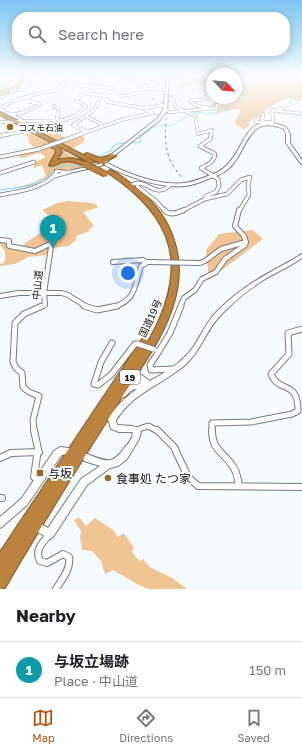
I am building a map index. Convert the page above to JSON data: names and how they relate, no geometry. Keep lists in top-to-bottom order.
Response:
{
  "streets": {
    "highway": ["国道19号", "19"],
    "street": ["中山道"]
  },
  "crossings": [
    ["国道19号", "19"]
  ],
  "places": {
    "other": ["コスモ石油", "食事処 たつ家"],
    "transit": ["与坂"]
  },
  "north": "bottom right",
  "page": {
    "search": "Search here",
    "pins": "1",
    "heading": "Nearby",
    "list": [
      {
        "mark": "1",
        "name": "与坂立場跡",
        "note": "Place · 中山道",
        "value": "150 m"
      }
    ],
    "nav": ["Map", "Directions", "Saved"]
  }
}
